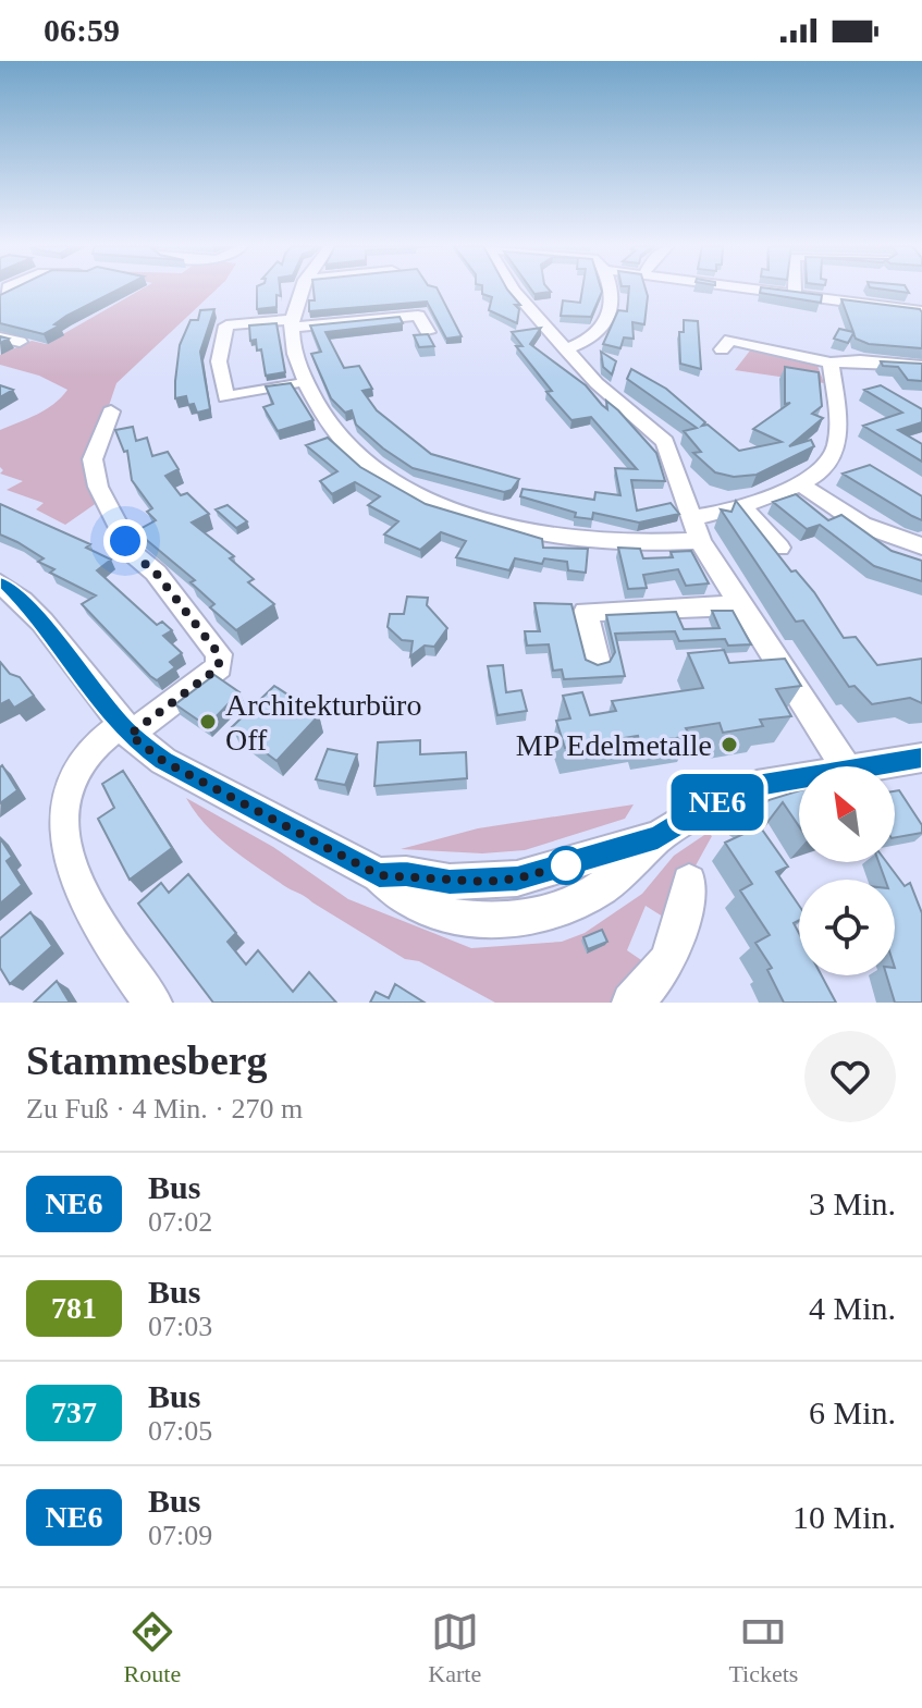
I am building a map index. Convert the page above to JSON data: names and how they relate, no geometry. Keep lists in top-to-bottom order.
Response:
{
  "places": ["Architekturbüro Off", "MP Edelmetalle"],
  "lines": ["bus line NE6"],
  "north": "top left",
  "page": {
    "status": "06:59",
    "on_map": "NE6",
    "heading": ["Stammesberg", "Zu Fuß · 4 Min. · 270 m"],
    "list": [
      {
        "mark": "NE6",
        "name": "Bus",
        "note": "07:02",
        "value": "3 Min."
      },
      {
        "mark": "781",
        "name": "Bus",
        "note": "07:03",
        "value": "4 Min."
      },
      {
        "mark": "737",
        "name": "Bus",
        "note": "07:05",
        "value": "6 Min."
      },
      {
        "mark": "NE6",
        "name": "Bus",
        "note": "07:09",
        "value": "10 Min."
      }
    ],
    "tabs": ["Route", "Karte", "Tickets"]
  }
}
